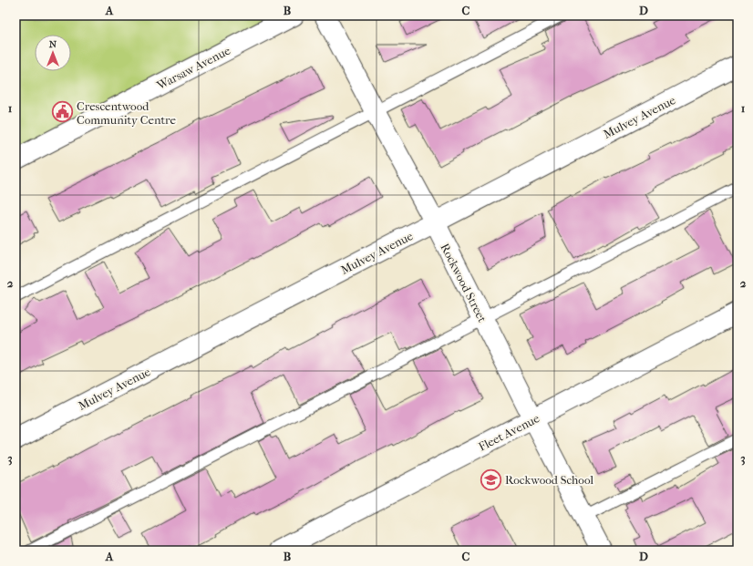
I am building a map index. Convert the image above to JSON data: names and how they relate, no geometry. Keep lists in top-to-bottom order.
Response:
{
  "streets": {
    "street": [
      "Warsaw Avenue",
      "Mulvey Avenue",
      "Rockwood Street",
      "Fleet Avenue"
    ]
  },
  "crossings": [
    ["Mulvey Avenue", "Rockwood Street"],
    ["Rockwood Street", "Fleet Avenue"]
  ],
  "places": {
    "public building": ["Crescentwood Community Centre"],
    "school or university": ["Rockwood School"]
  },
  "north": "top",
  "grid": {
    "columns": [
      "A",
      "B",
      "C",
      "D"
    ],
    "rows": ["1", "2", "3"]
  }
}
